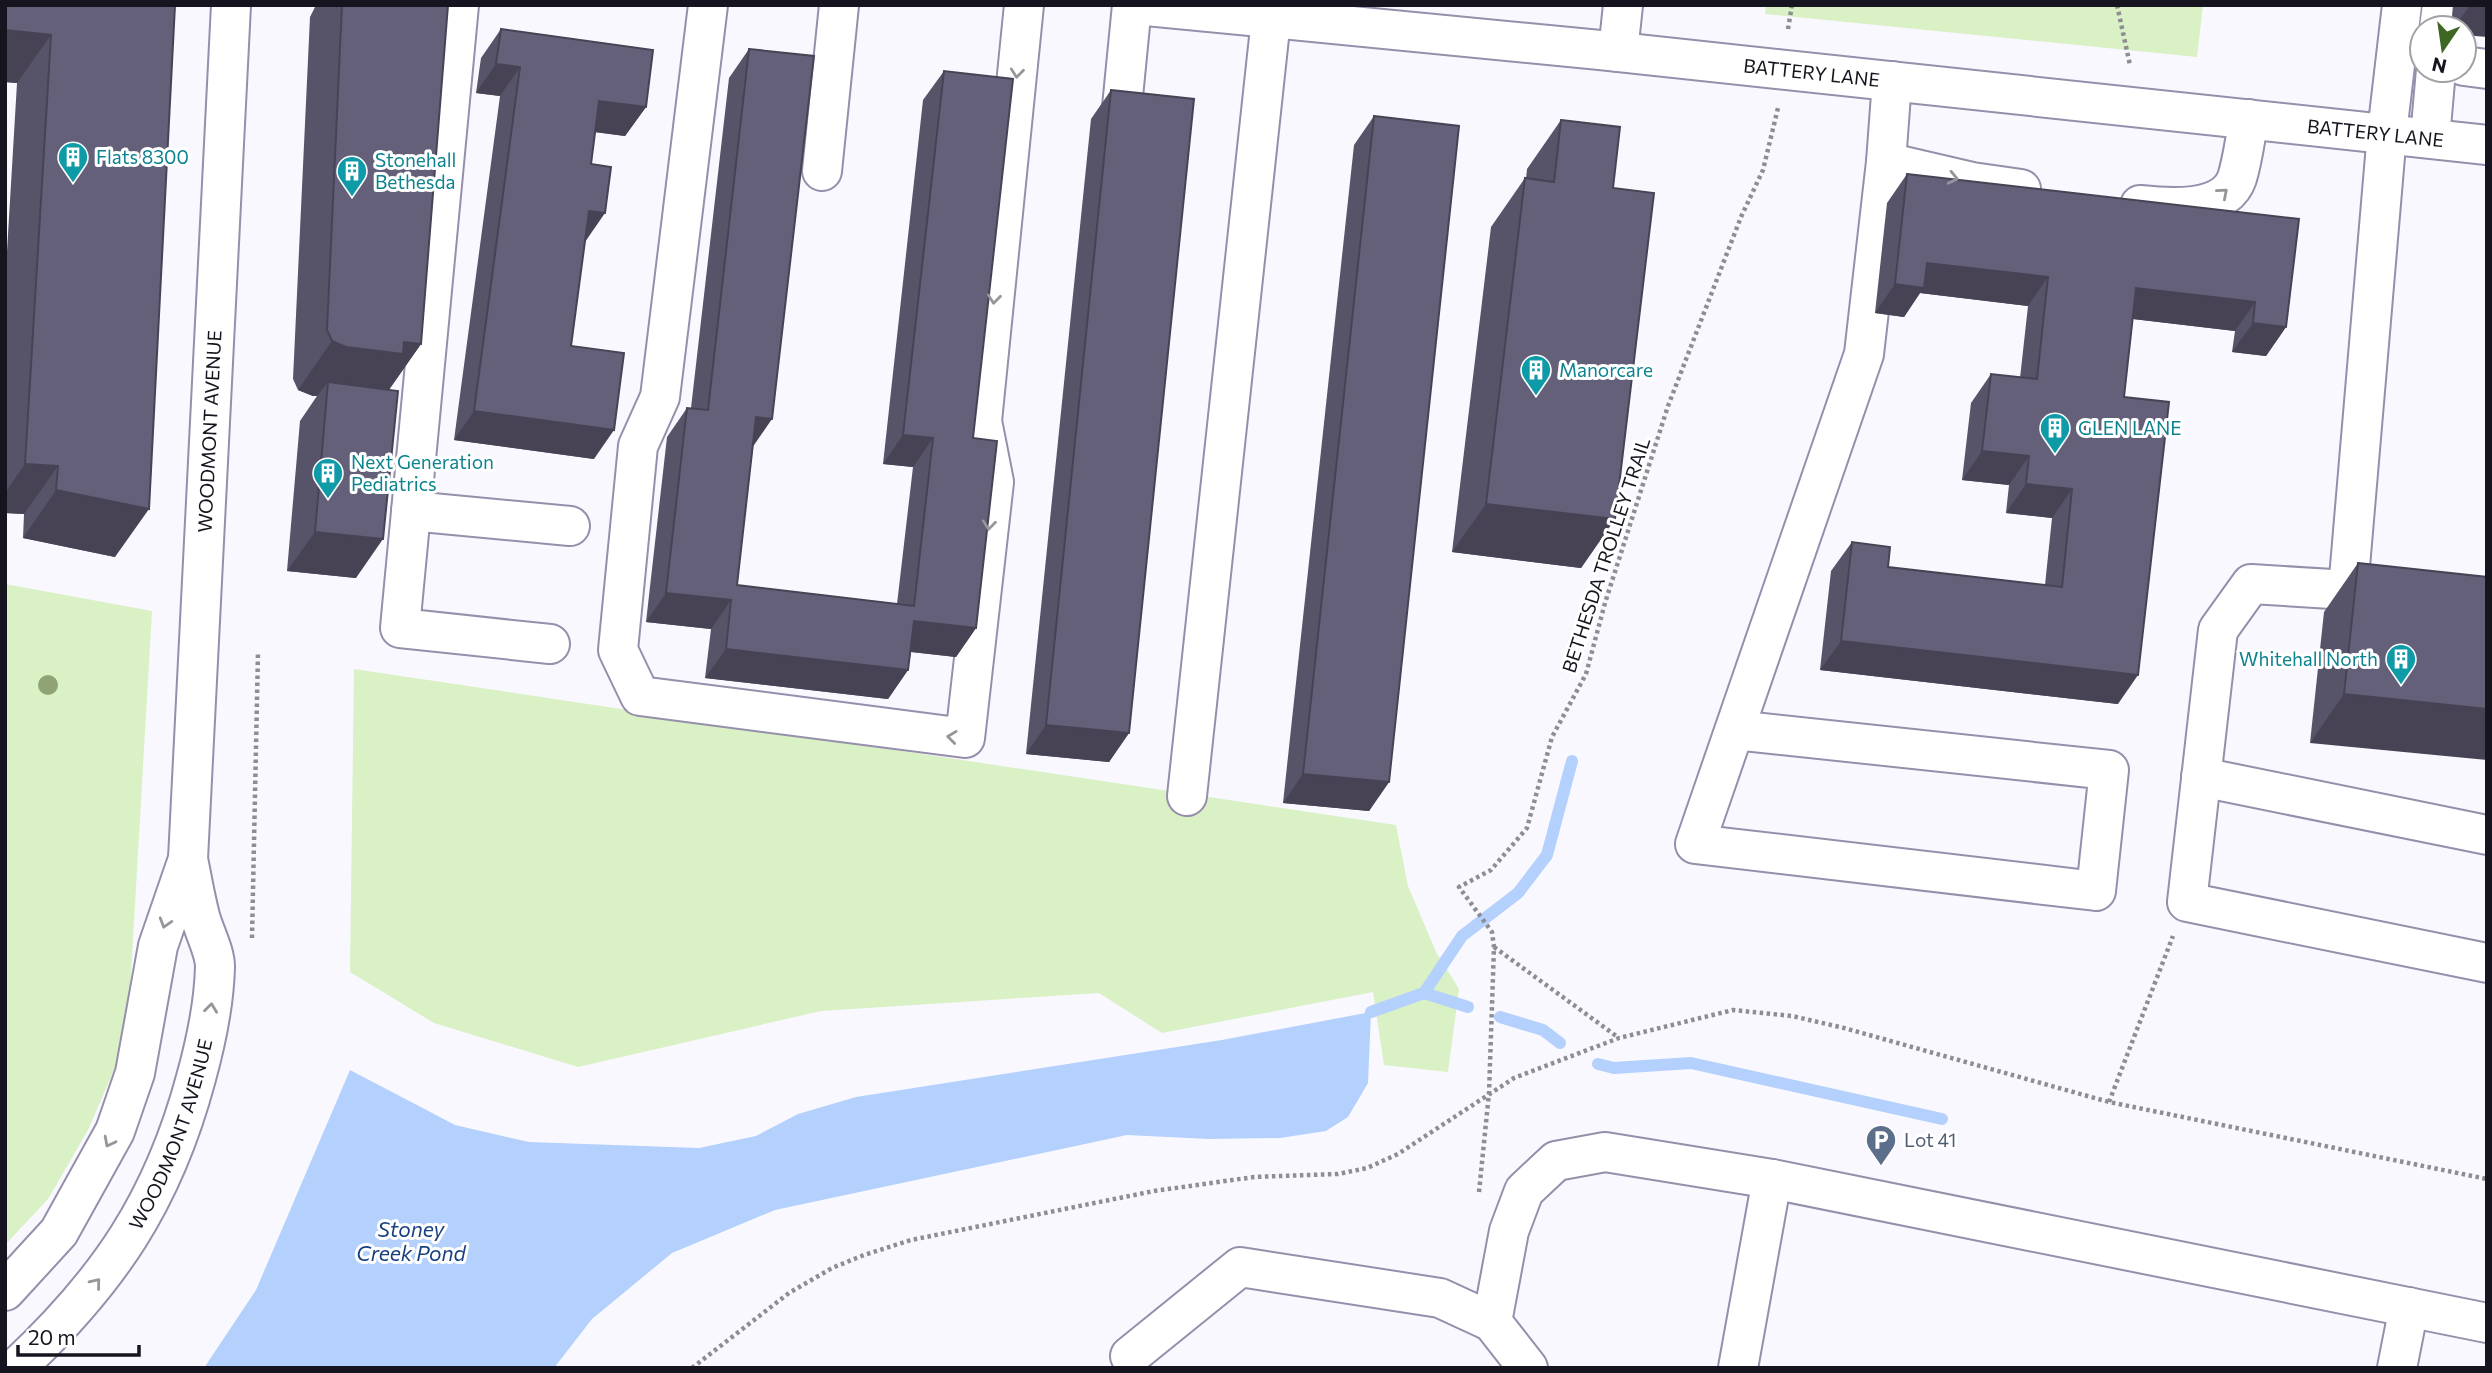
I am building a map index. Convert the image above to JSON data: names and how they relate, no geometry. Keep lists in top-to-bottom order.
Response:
{
  "streets": {
    "street": ["BATTERY LANE", "WOODMONT AVENUE"],
    "path": ["BETHESDA TROLLEY TRAIL"]
  },
  "water": ["Stoney Creek Pond"],
  "places": {
    "building": [
      "Flats 8300",
      "Stonehall Bethesda",
      "Manorcare",
      "GLEN LANE",
      "Next Generation Pediatrics",
      "Whitehall North"
    ],
    "parking": ["Lot 41"]
  },
  "scale_bar": "20 m",
  "north": "bottom"
}
